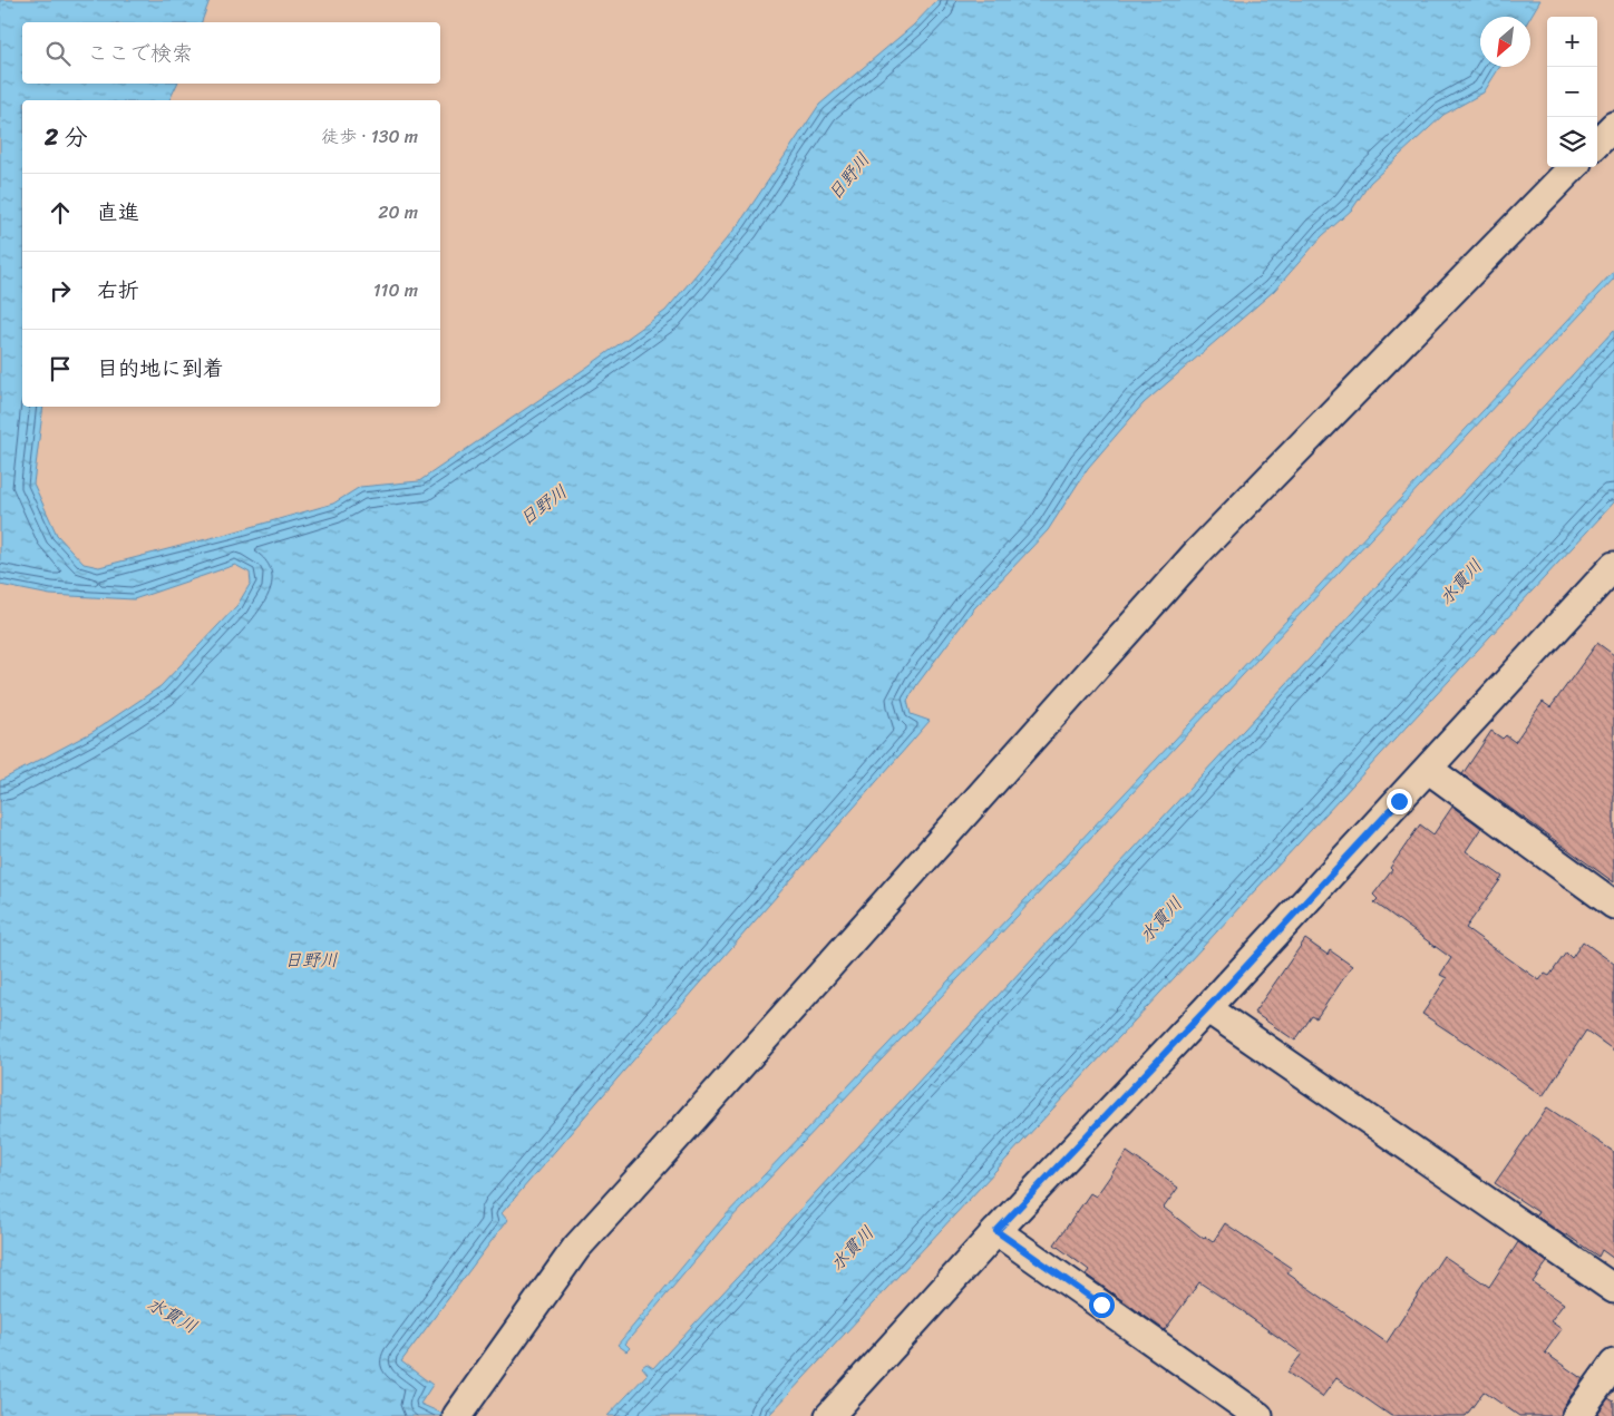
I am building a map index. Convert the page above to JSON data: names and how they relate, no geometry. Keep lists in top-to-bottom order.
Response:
{
  "water": ["日野川", "水貫川"],
  "north": "bottom left",
  "page": {
    "map_buttons": ["+", "−"],
    "search": "ここで検索",
    "heading": ["2 分", "徒歩 · 130 m"],
    "list": [
      ["直進", "20 m"],
      ["右折", "110 m"],
      "目的地に到着"
    ]
  }
}
